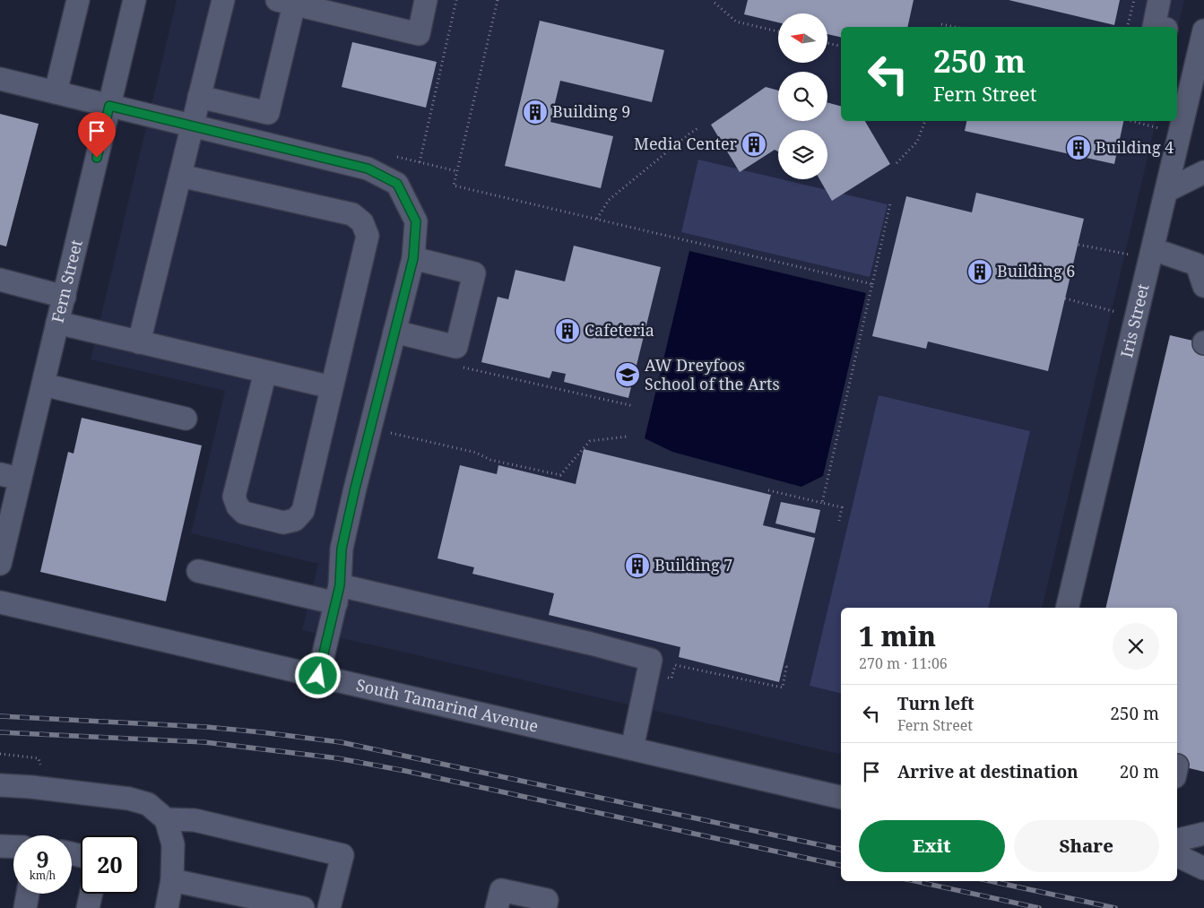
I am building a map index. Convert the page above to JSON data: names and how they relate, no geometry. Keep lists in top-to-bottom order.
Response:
{
  "streets": {
    "street": ["Fern Street", "Iris Street", "South Tamarind Avenue"]
  },
  "places": {
    "building": [
      "Building 9",
      "Media Center",
      "Building 4",
      "Building 6",
      "Cafeteria",
      "Building 7"
    ],
    "school or university": ["AW Dreyfoos School of the Arts"]
  },
  "north": "left",
  "page": {
    "turn": ["250 m", "Fern Street"],
    "heading": ["1 min", "270 m · 11:06"],
    "list": [
      {
        "name": "Turn left",
        "note": "Fern Street",
        "value": "250 m"
      },
      {
        "name": "Arrive at destination",
        "value": "20 m"
      }
    ],
    "buttons": ["Exit", "Share"],
    "speed": "9 km/h",
    "limit": "20"
  }
}
